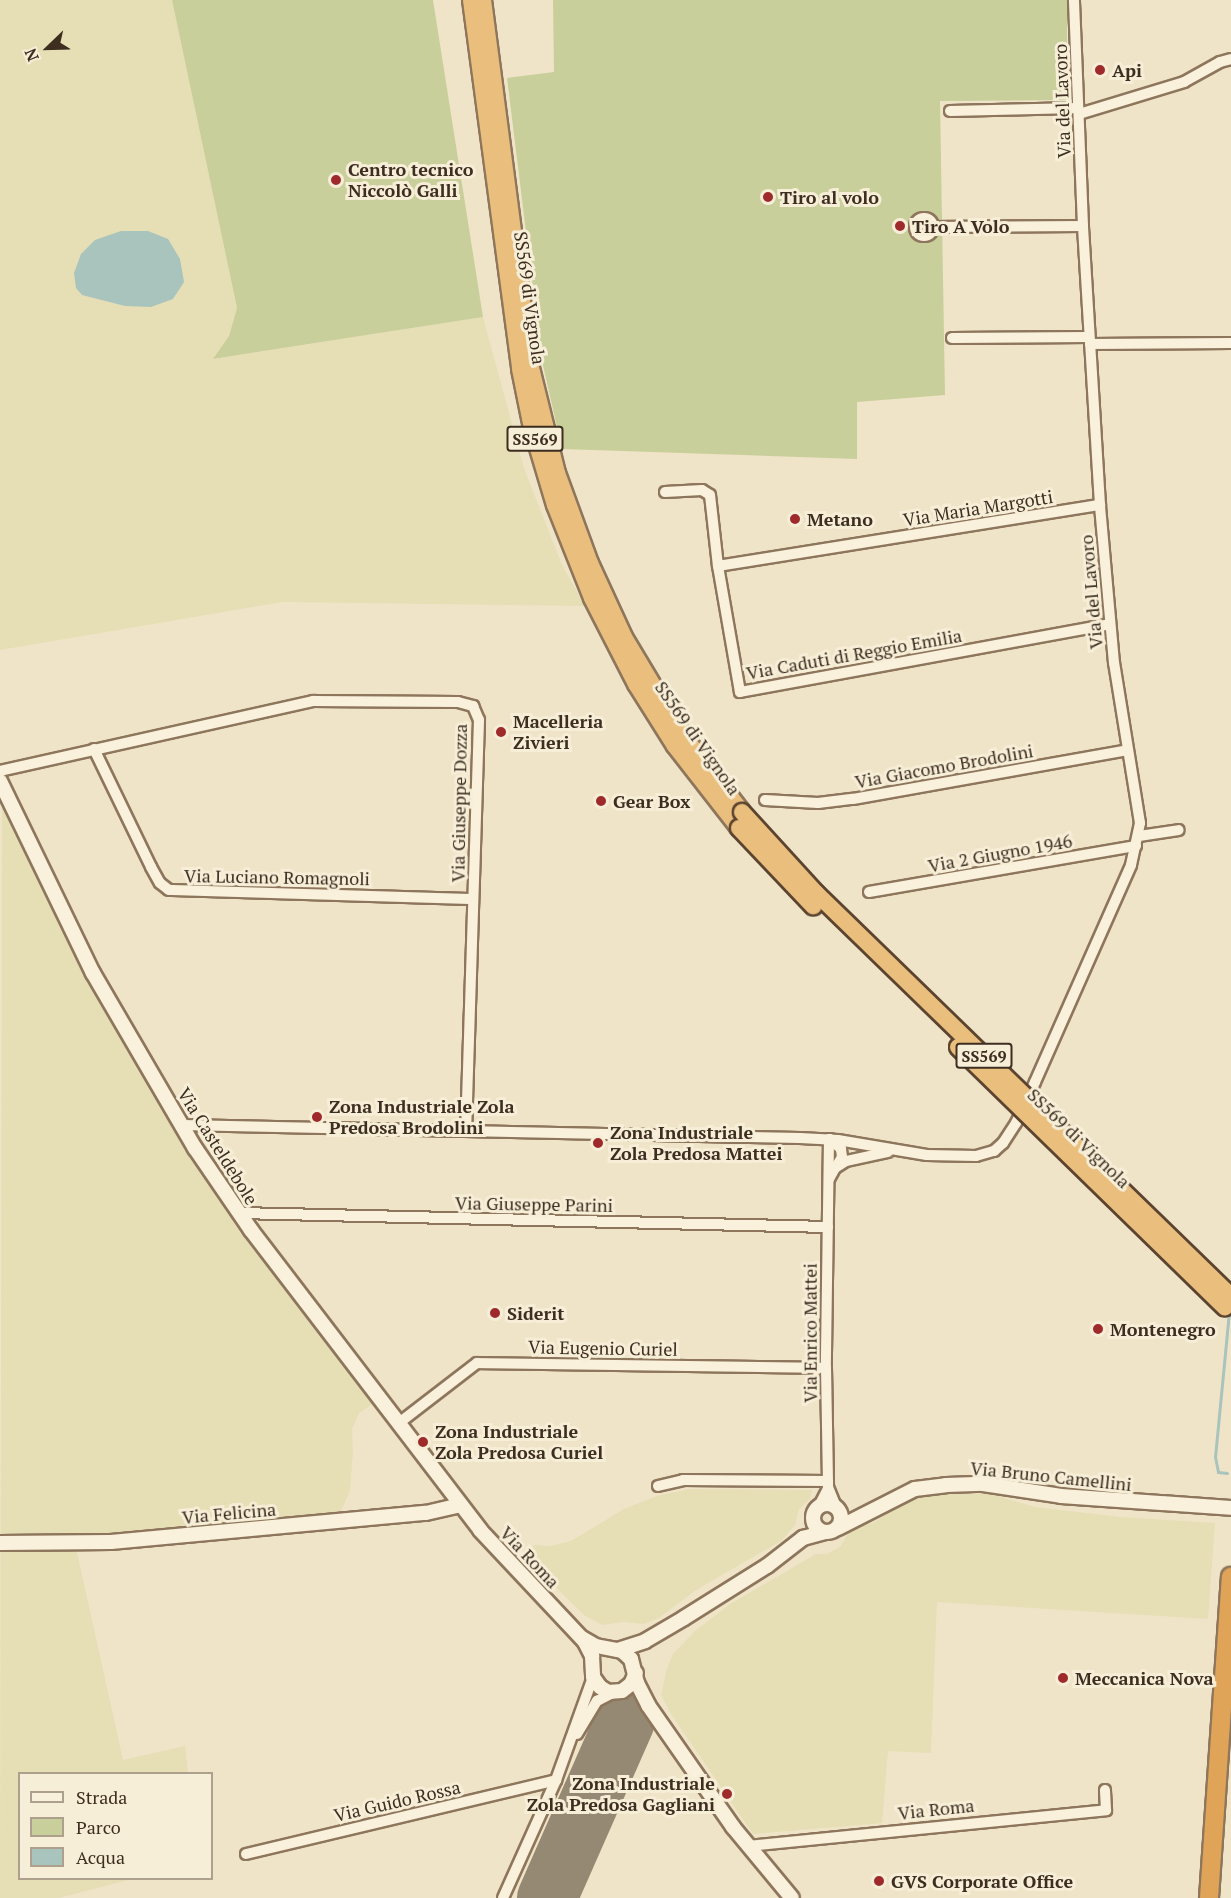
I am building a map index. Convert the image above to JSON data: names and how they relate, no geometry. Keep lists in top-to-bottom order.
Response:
{
  "streets": {
    "highway": ["SS569 di Vignola", "SS569"],
    "street": [
      "Via del Lavoro",
      "Via Maria Margotti",
      "Via Caduti di Reggio Emilia",
      "Via Giacomo Brodolini",
      "Via Giuseppe Dozza",
      "Via 2 Giugno 1946",
      "Via Luciano Romagnoli",
      "Via Casteldebole",
      "Via Giuseppe Parini",
      "Via Enrico Mattei",
      "Via Eugenio Curiel",
      "Via Bruno Camellini",
      "Via Felicina",
      "Via Roma",
      "Via Guido Rossa"
    ]
  },
  "crossings": [
    ["Via del Lavoro", "Via Maria Margotti"],
    ["Via del Lavoro", "Via Caduti di Reggio Emilia"],
    ["Via del Lavoro", "Via Giacomo Brodolini"],
    ["Via del Lavoro", "Via 2 Giugno 1946"],
    ["Via Maria Margotti", "Via Caduti di Reggio Emilia"],
    ["Via Giuseppe Dozza", "Via Luciano Romagnoli"],
    ["Via Casteldebole", "Via Giuseppe Parini"],
    ["Via Casteldebole", "Via Eugenio Curiel"],
    ["Via Casteldebole", "Via Felicina"],
    ["Via Casteldebole", "Via Roma"],
    ["Via Giuseppe Parini", "Via Enrico Mattei"],
    ["Via Enrico Mattei", "Via Eugenio Curiel"],
    ["Via Enrico Mattei", "Via Bruno Camellini"],
    ["Via Felicina", "Via Roma"]
  ],
  "places": [
    "Api",
    "Centro tecnico Niccolò Galli",
    "Tiro al volo",
    "Tiro A Volo",
    "Metano",
    "Macelleria Zivieri",
    "Gear Box",
    "Zona Industriale Zola Predosa Brodolini",
    "Zona Industriale Zola Predosa Mattei",
    "Siderit",
    "Montenegro",
    "Zona Industriale Zola Predosa Curiel",
    "Meccanica Nova",
    "Zona Industriale Zola Predosa Gagliani",
    "GVS Corporate Office"
  ],
  "legend": ["Strada", "Parco", "Acqua"],
  "north": "bottom left"
}
